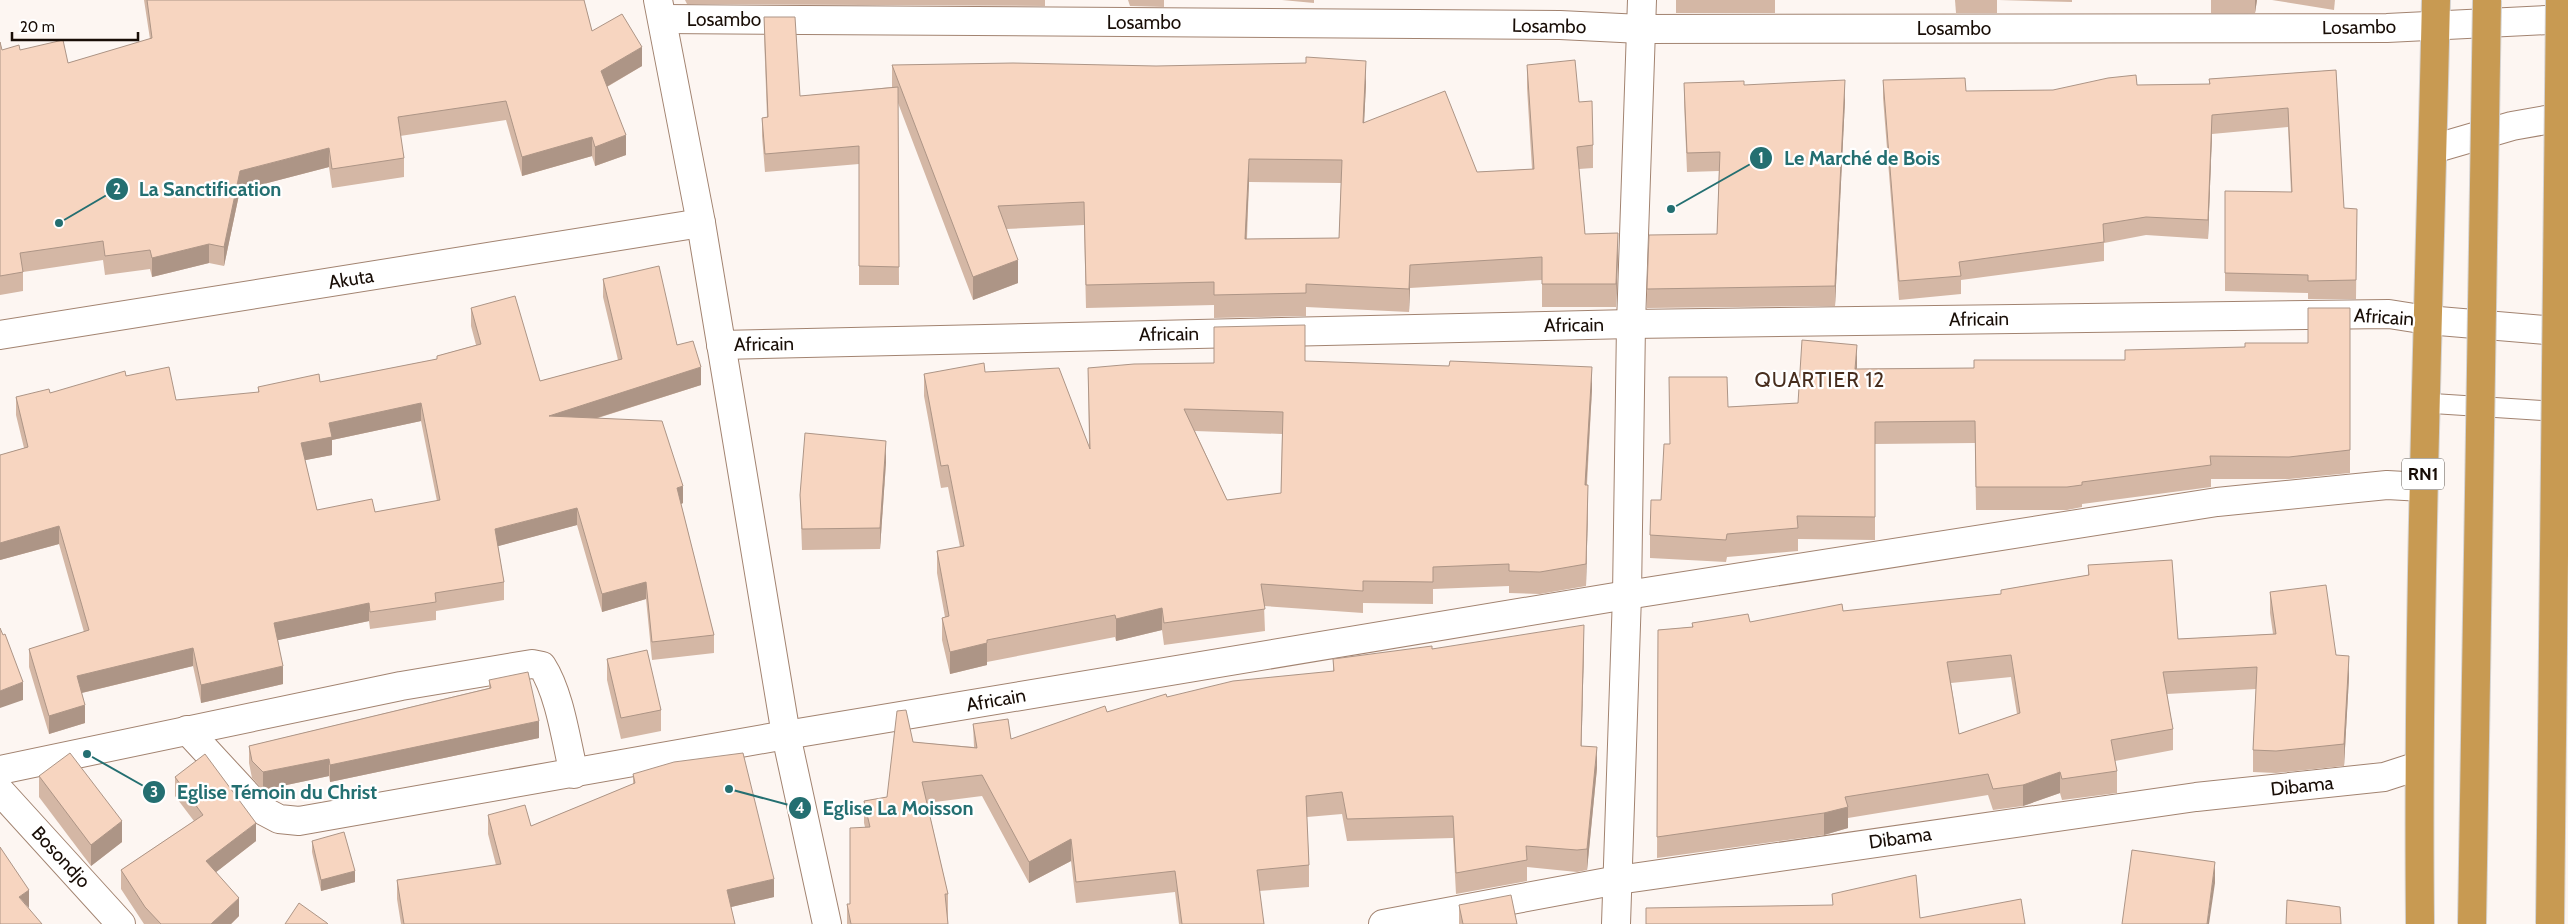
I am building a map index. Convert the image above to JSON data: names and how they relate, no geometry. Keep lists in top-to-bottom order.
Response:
{
  "streets": {
    "highway": ["RN1"],
    "street": [
      "Losambo",
      "Akuta",
      "Africain",
      "Dibama",
      "Bosondjo"
    ]
  },
  "crossings": [
    ["Losambo", "RN1"],
    ["Africain", "RN1"],
    ["RN1", "Dibama"]
  ],
  "districts": ["QUARTIER 12"],
  "places": [
    "Le Marché de Bois",
    "La Sanctification",
    "Eglise Témoin du Christ",
    "Eglise La Moisson"
  ],
  "scale_bar": "20 m"
}
